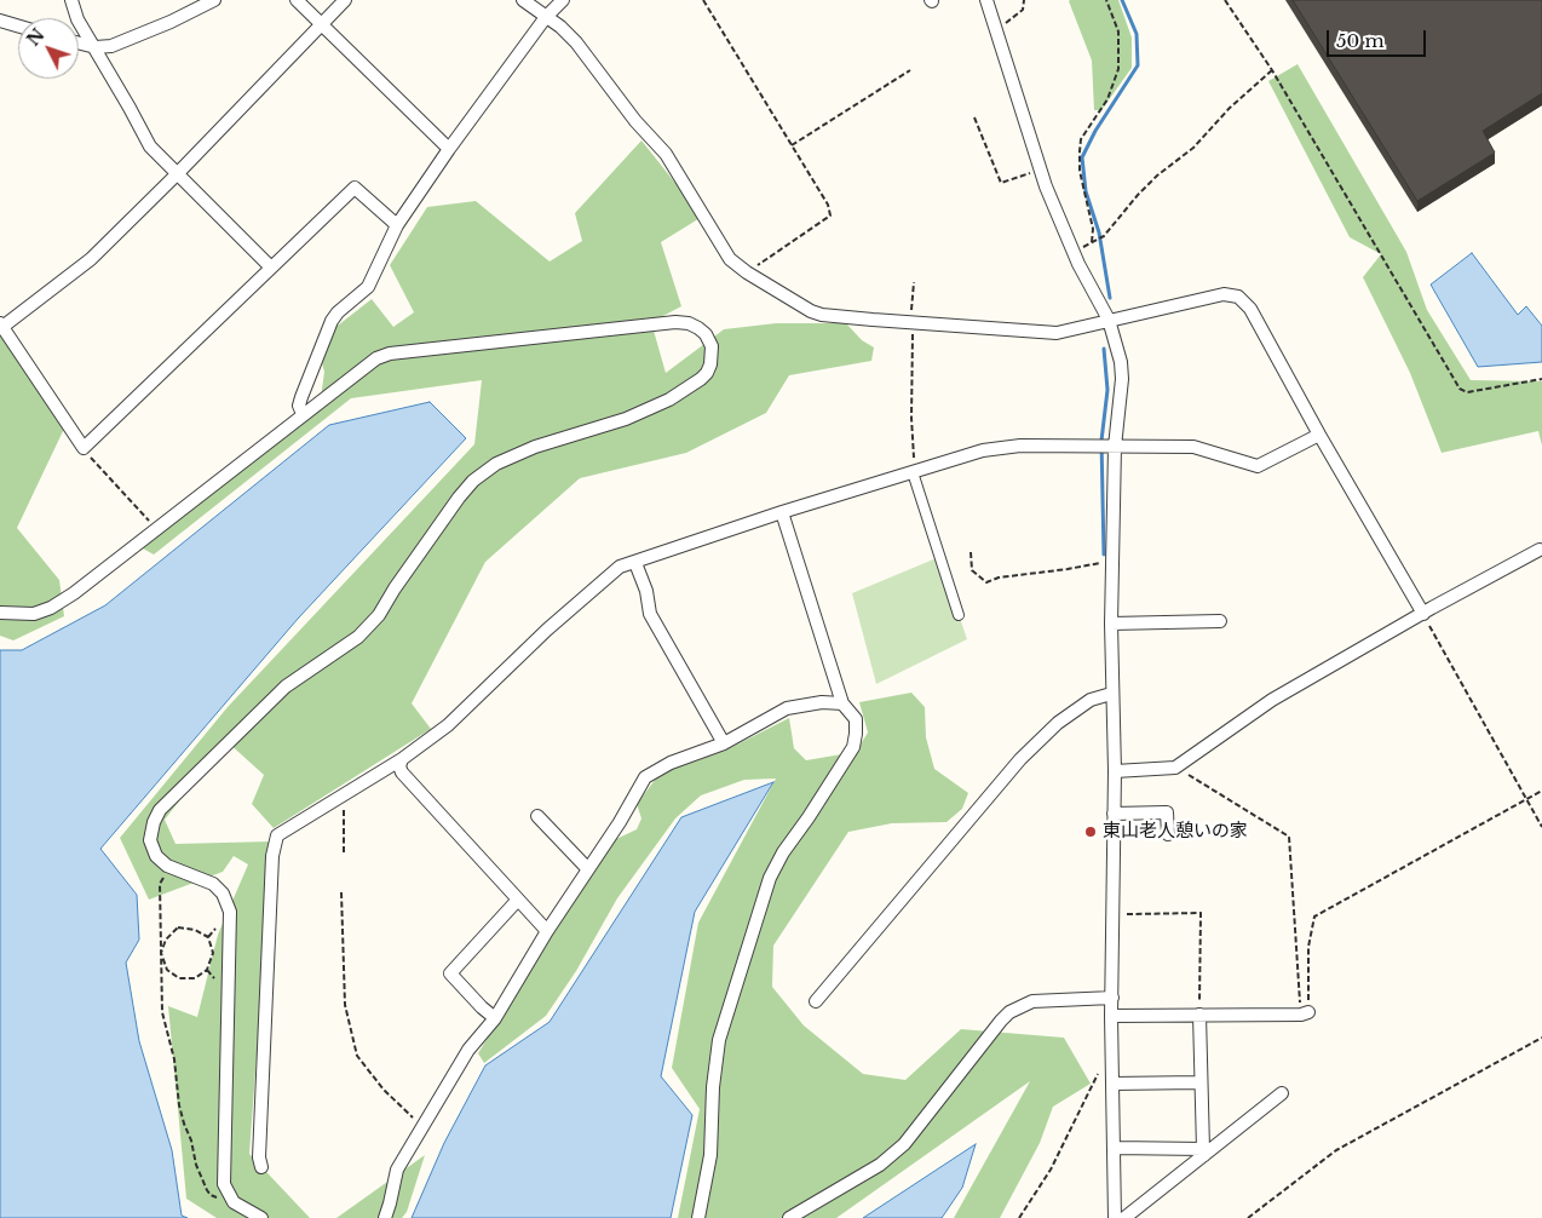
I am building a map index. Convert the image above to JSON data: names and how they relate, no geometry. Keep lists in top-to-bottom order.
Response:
{
  "places": ["東山老人憩いの家"],
  "scale_bar": "50 m",
  "north": "top left"
}
